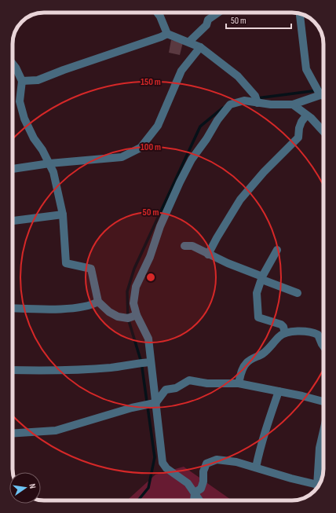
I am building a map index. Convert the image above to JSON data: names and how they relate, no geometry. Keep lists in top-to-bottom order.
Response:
{
  "scale_bar": "50 m",
  "north": "right",
  "rings": ["150 m", "100 m", "50 m"]
}
